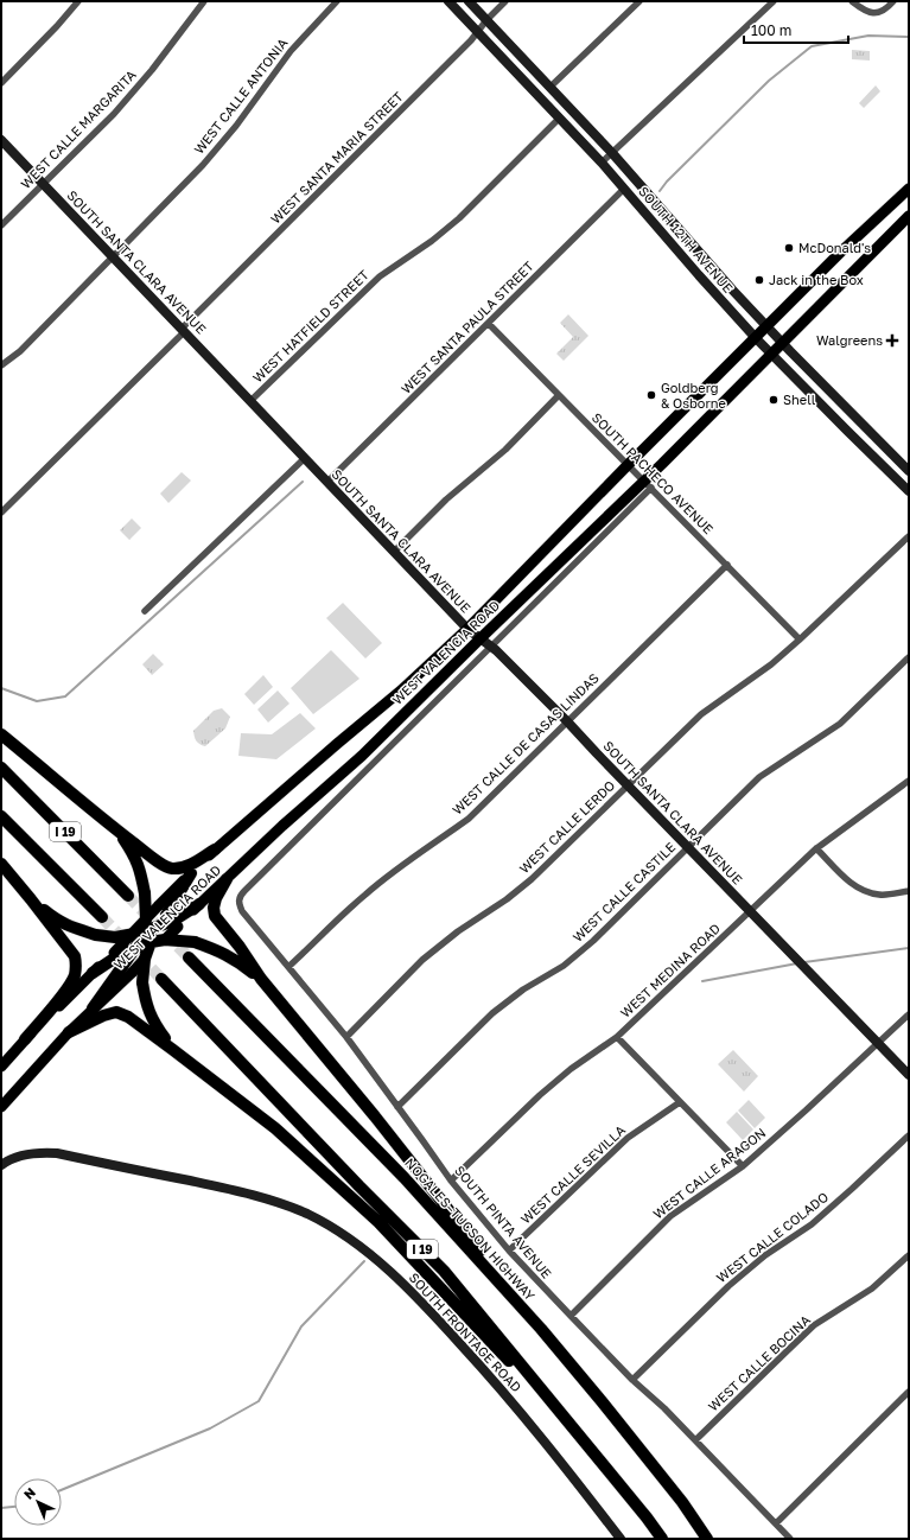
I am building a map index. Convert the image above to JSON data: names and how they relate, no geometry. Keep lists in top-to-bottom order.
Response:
{
  "streets": {
    "highway": ["I 19", "NOGALES–TUCSON HIGHWAY"],
    "main road": ["WEST VALENCIA ROAD"],
    "street": [
      "WEST CALLE ANTONIA",
      "WEST CALLE MARGARITA",
      "WEST SANTA MARIA STREET",
      "SOUTH 12TH AVENUE",
      "SOUTH SANTA CLARA AVENUE",
      "WEST HATFIELD STREET",
      "WEST SANTA PAULA STREET",
      "SOUTH PACHECO AVENUE",
      "WEST CALLE DE CASAS LINDAS",
      "WEST CALLE LERDO",
      "WEST CALLE CASTILE",
      "WEST MEDINA ROAD",
      "WEST CALLE ARAGON",
      "WEST CALLE SEVILLA",
      "SOUTH PINTA AVENUE",
      "WEST CALLE COLADO",
      "SOUTH FRONTAGE ROAD",
      "WEST CALLE BOCINA"
    ]
  },
  "crossings": [
    ["WEST CALLE ANTONIA", "SOUTH SANTA CLARA AVENUE"],
    ["WEST CALLE MARGARITA", "SOUTH SANTA CLARA AVENUE"],
    ["WEST SANTA MARIA STREET", "SOUTH 12TH AVENUE"],
    ["WEST SANTA MARIA STREET", "SOUTH SANTA CLARA AVENUE"],
    ["SOUTH 12TH AVENUE", "WEST HATFIELD STREET"],
    ["SOUTH 12TH AVENUE", "WEST SANTA PAULA STREET"],
    ["SOUTH 12TH AVENUE", "WEST VALENCIA ROAD"],
    ["SOUTH SANTA CLARA AVENUE", "WEST HATFIELD STREET"],
    ["SOUTH SANTA CLARA AVENUE", "WEST SANTA PAULA STREET"],
    ["SOUTH SANTA CLARA AVENUE", "WEST VALENCIA ROAD"],
    ["SOUTH SANTA CLARA AVENUE", "WEST CALLE DE CASAS LINDAS"],
    ["SOUTH SANTA CLARA AVENUE", "WEST CALLE LERDO"],
    ["SOUTH SANTA CLARA AVENUE", "WEST CALLE CASTILE"],
    ["SOUTH SANTA CLARA AVENUE", "WEST MEDINA ROAD"],
    ["SOUTH SANTA CLARA AVENUE", "WEST CALLE ARAGON"],
    ["WEST SANTA PAULA STREET", "SOUTH PACHECO AVENUE"],
    ["SOUTH PACHECO AVENUE", "WEST VALENCIA ROAD"],
    ["SOUTH PACHECO AVENUE", "WEST CALLE DE CASAS LINDAS"],
    ["SOUTH PACHECO AVENUE", "WEST CALLE LERDO"],
    ["WEST VALENCIA ROAD", "SOUTH PINTA AVENUE"],
    ["WEST CALLE DE CASAS LINDAS", "SOUTH PINTA AVENUE"],
    ["WEST CALLE LERDO", "SOUTH PINTA AVENUE"],
    ["WEST CALLE CASTILE", "SOUTH PINTA AVENUE"],
    ["WEST MEDINA ROAD", "SOUTH PINTA AVENUE"],
    ["WEST CALLE ARAGON", "SOUTH PINTA AVENUE"],
    ["WEST CALLE SEVILLA", "SOUTH PINTA AVENUE"],
    ["SOUTH PINTA AVENUE", "WEST CALLE COLADO"],
    ["SOUTH PINTA AVENUE", "WEST CALLE BOCINA"]
  ],
  "places": {
    "other": [
      "McDonald's",
      "Jack in the Box",
      "Goldberg & Osborne",
      "Shell"
    ],
    "health": ["Walgreens"]
  },
  "scale_bar": "100 m",
  "north": "top left"
}
